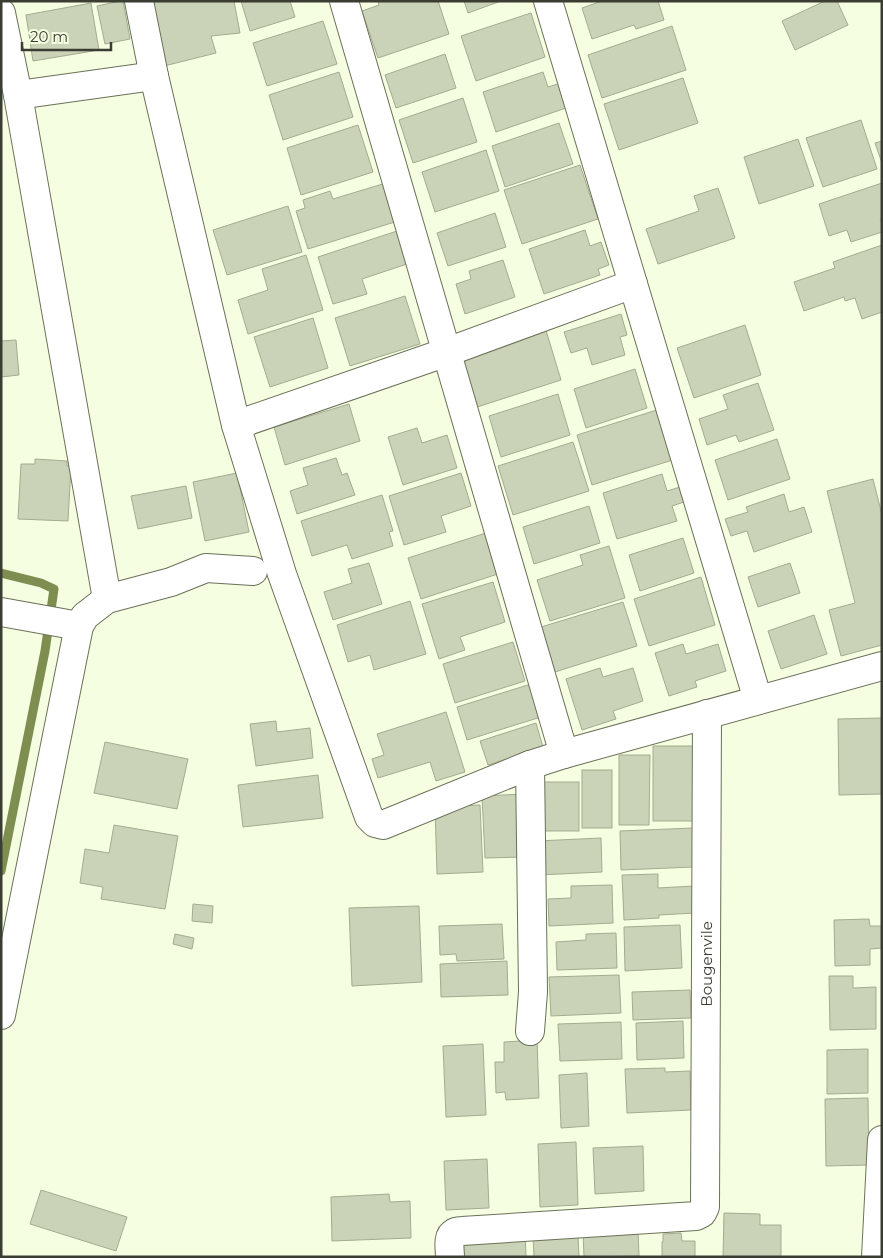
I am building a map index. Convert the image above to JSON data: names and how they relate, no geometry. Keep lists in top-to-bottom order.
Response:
{
  "streets": {
    "street": ["Bougenvile"]
  },
  "scale_bar": "20 m"
}
